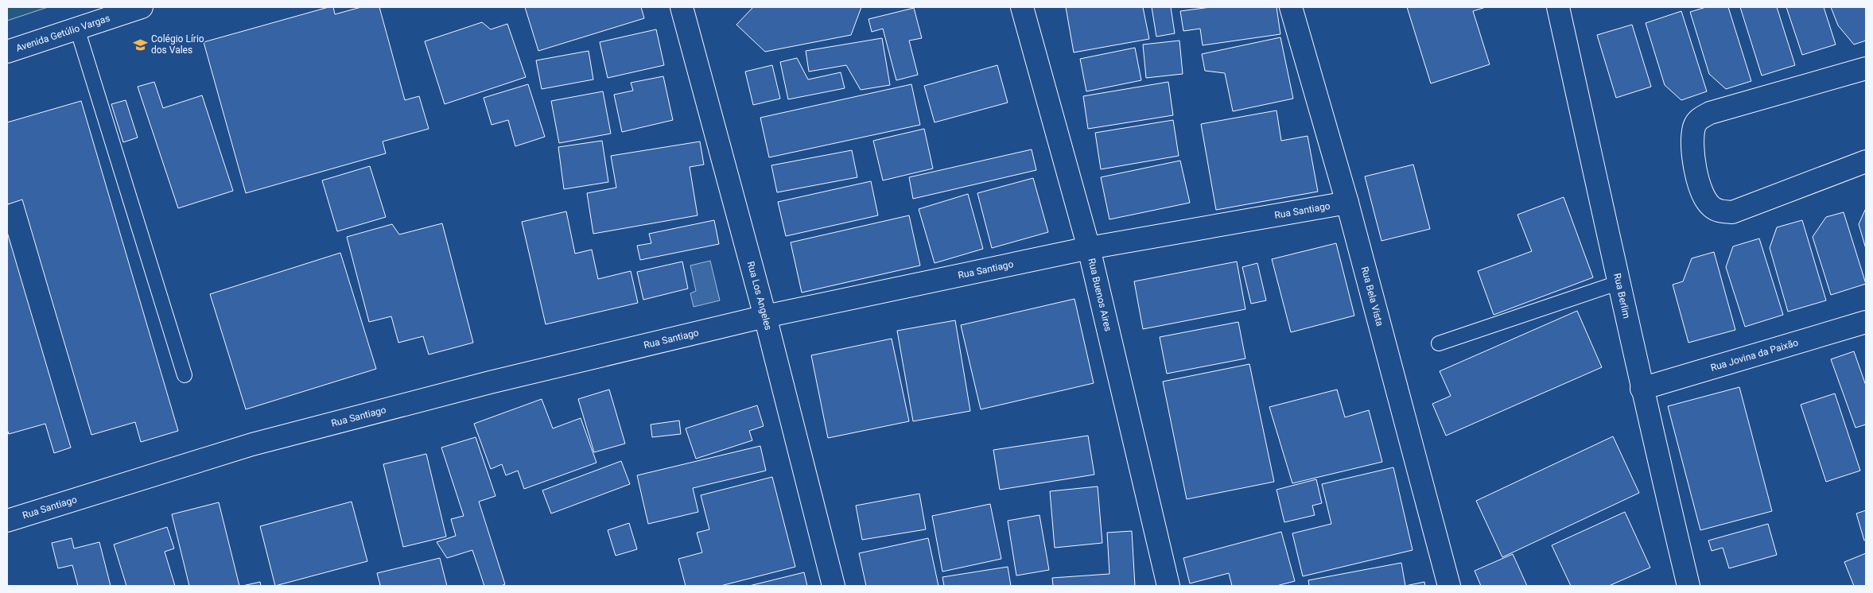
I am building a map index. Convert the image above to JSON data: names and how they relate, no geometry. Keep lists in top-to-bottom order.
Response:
{
  "streets": {
    "street": [
      "Avenida Getúlio Vargas",
      "Rua Santiago",
      "Rua Los Angeles",
      "Rua Buenos Aires",
      "Rua Bela Vista",
      "Rua Berlim",
      "Rua Jovina da Paixão"
    ]
  },
  "crossings": [
    ["Rua Santiago", "Rua Los Angeles"],
    ["Rua Santiago", "Rua Buenos Aires"],
    ["Rua Santiago", "Rua Bela Vista"],
    ["Rua Berlim", "Rua Jovina da Paixão"]
  ],
  "places": {
    "school or university": ["Colégio Lírio dos Vales"]
  }
}
